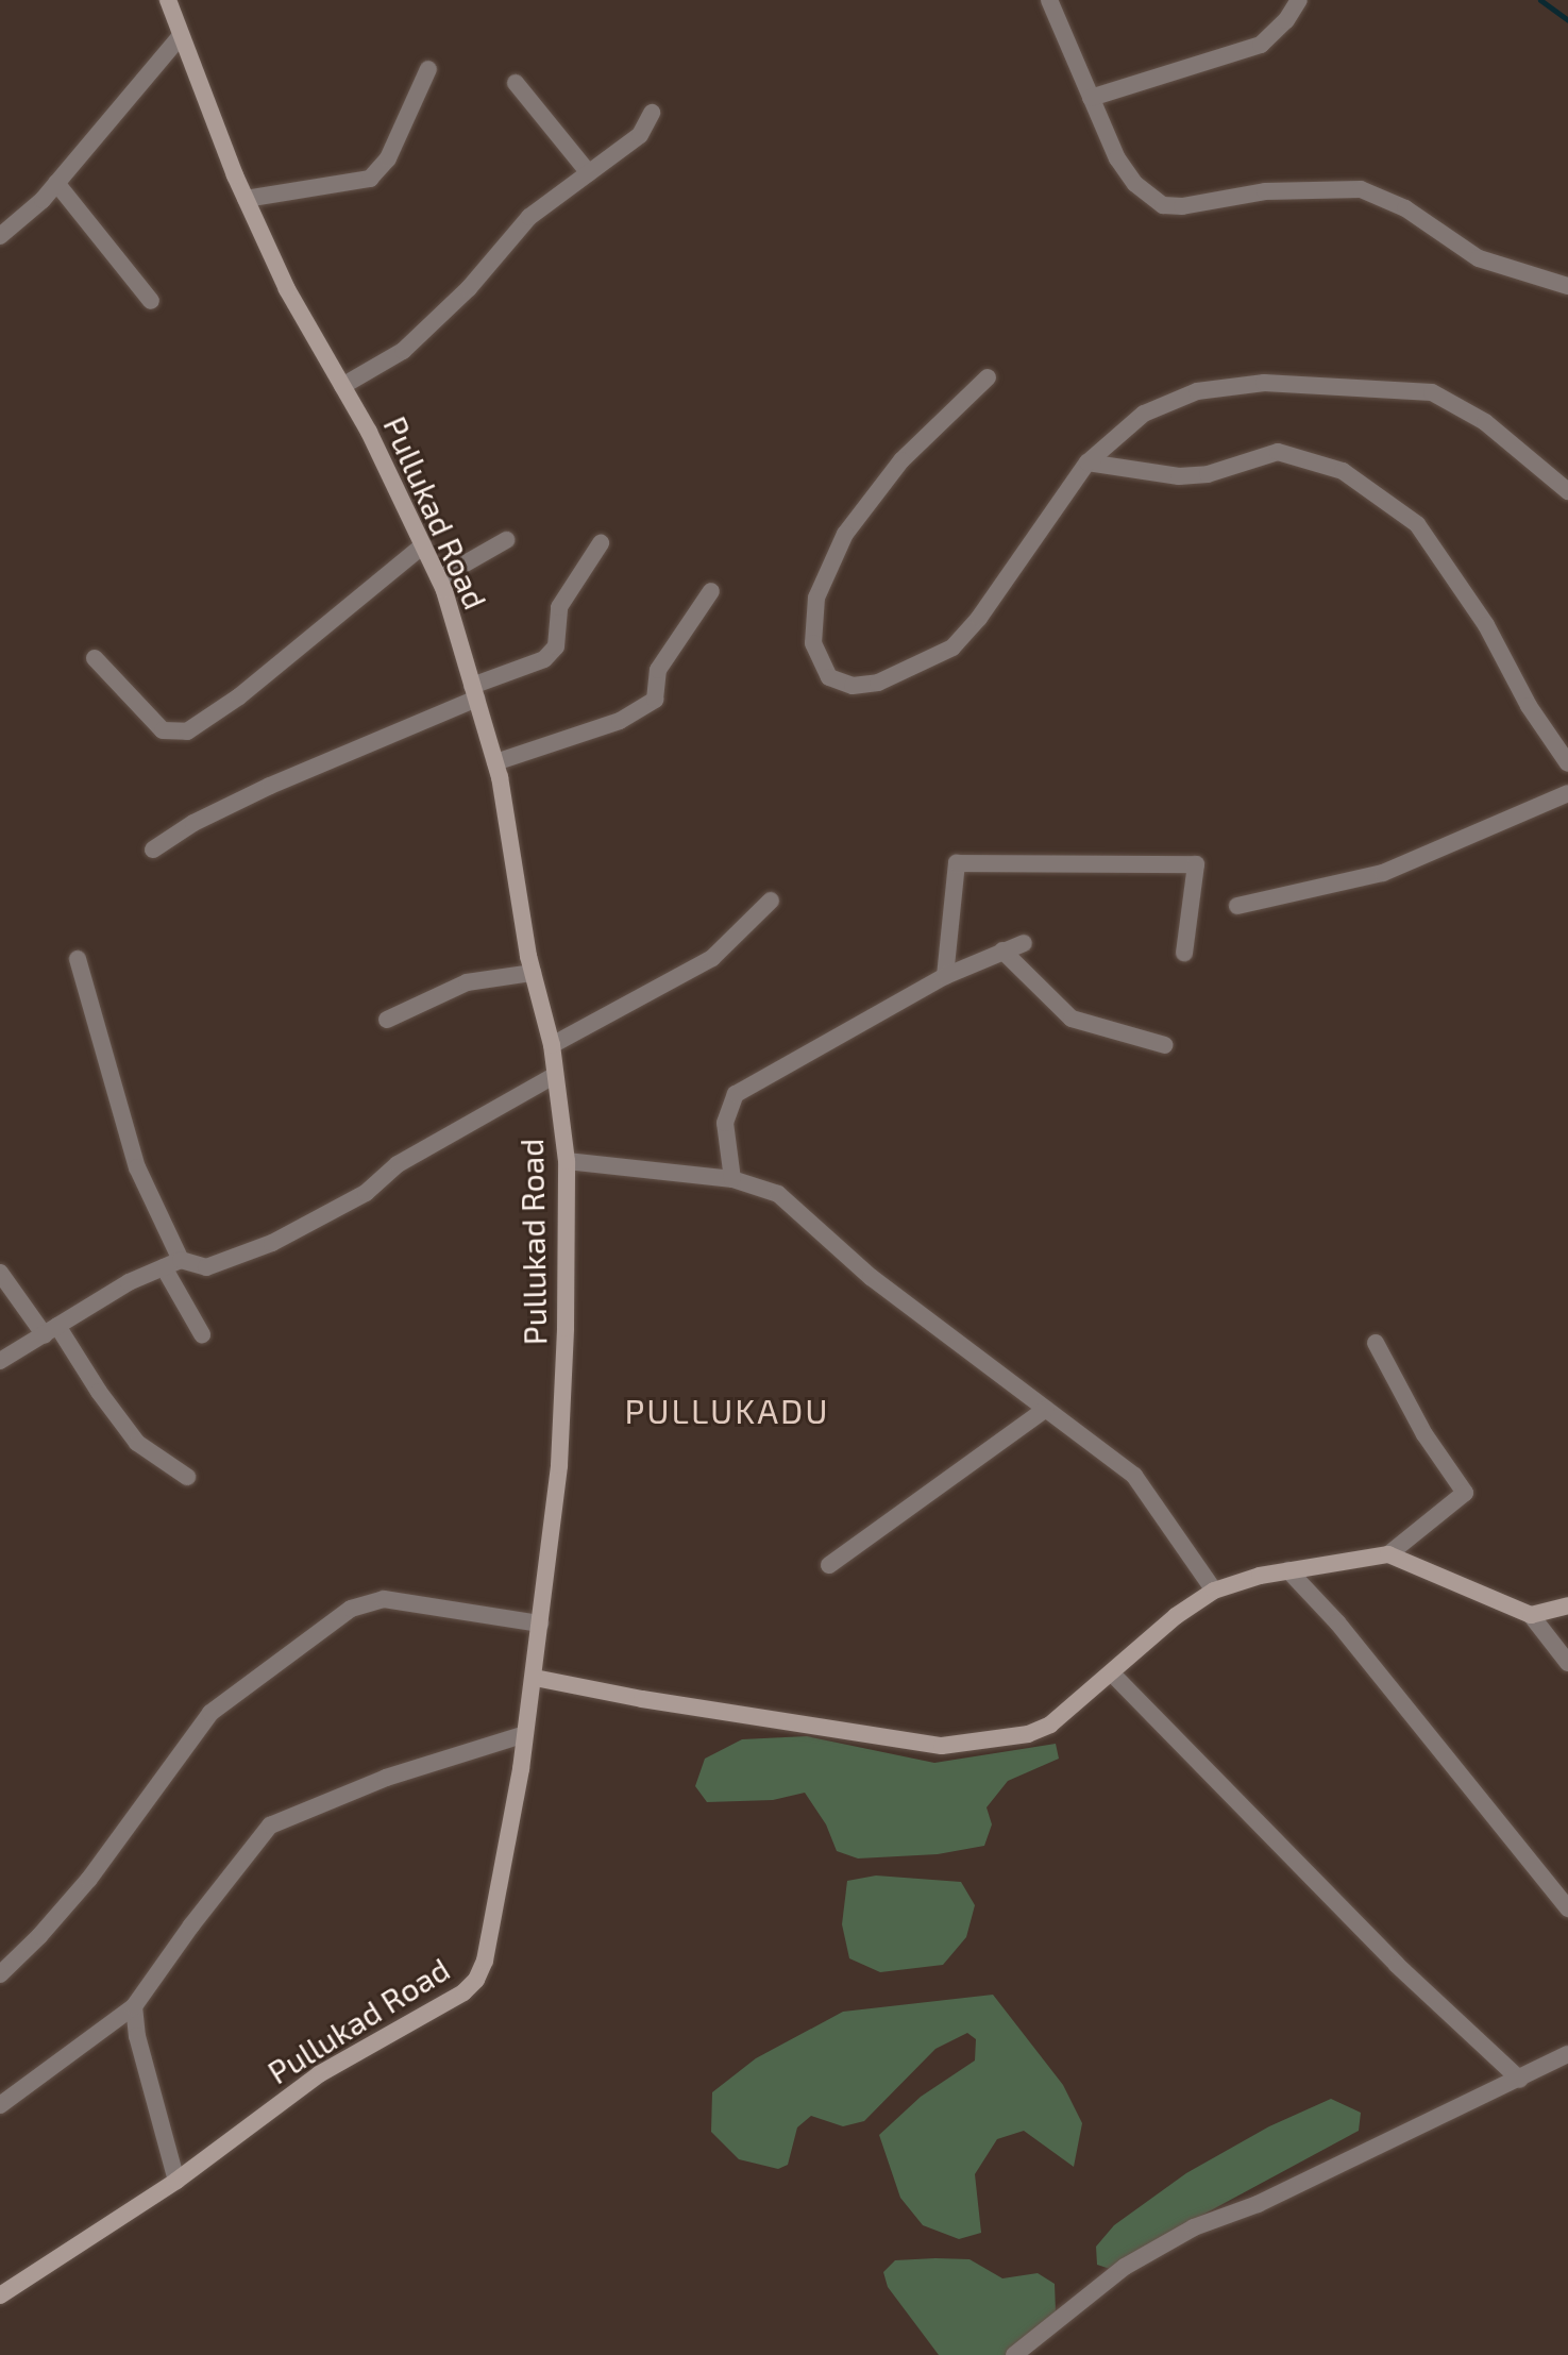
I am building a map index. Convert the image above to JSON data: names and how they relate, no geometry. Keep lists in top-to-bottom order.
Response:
{
  "streets": {
    "street": ["Pullukad Road"]
  },
  "districts": ["PULLUKADU"]
}
